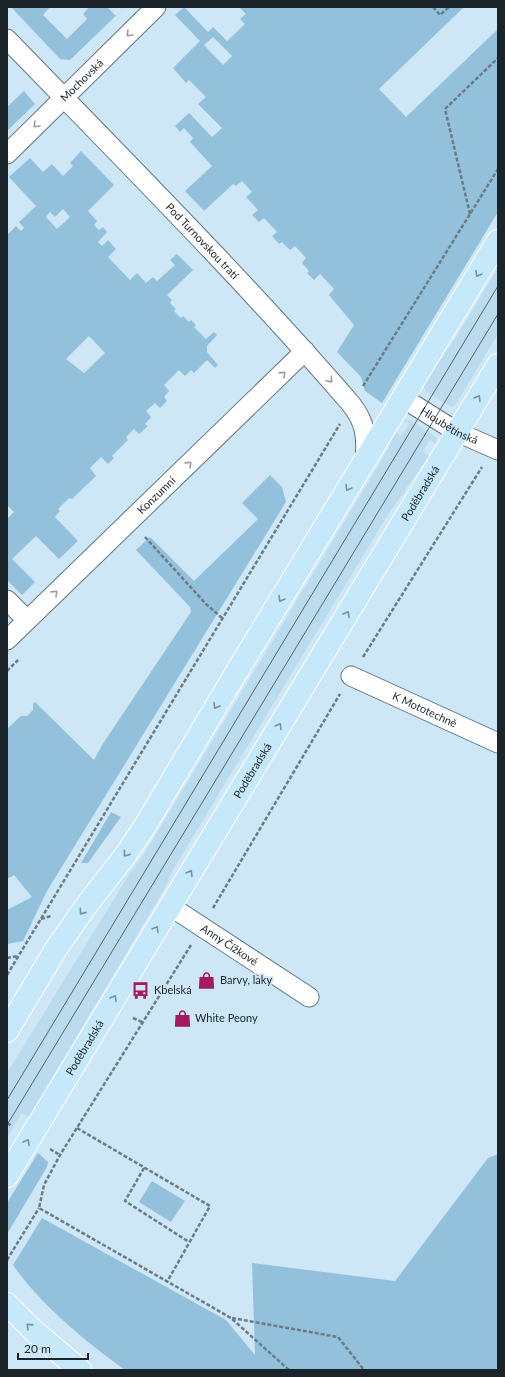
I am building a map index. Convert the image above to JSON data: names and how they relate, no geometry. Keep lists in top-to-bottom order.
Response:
{
  "streets": {
    "main road": ["Poděbradská"],
    "street": [
      "Mochovská",
      "Pod Turnovskou tratí",
      "Hloubětínská",
      "Konzumní",
      "K Mototechně",
      "Anny Čížkové"
    ]
  },
  "crossings": [
    ["Mochovská", "Pod Turnovskou tratí"],
    ["Pod Turnovskou tratí", "Konzumní"],
    ["Hloubětínská", "Poděbradská"],
    ["Poděbradská", "Anny Čížkové"]
  ],
  "one_way": ["Mochovská", "Konzumní"],
  "places": {
    "shop": ["Barvy, laky", "White Peony"],
    "bus stop": ["Kbelská"]
  },
  "scale_bar": "20 m"
}
